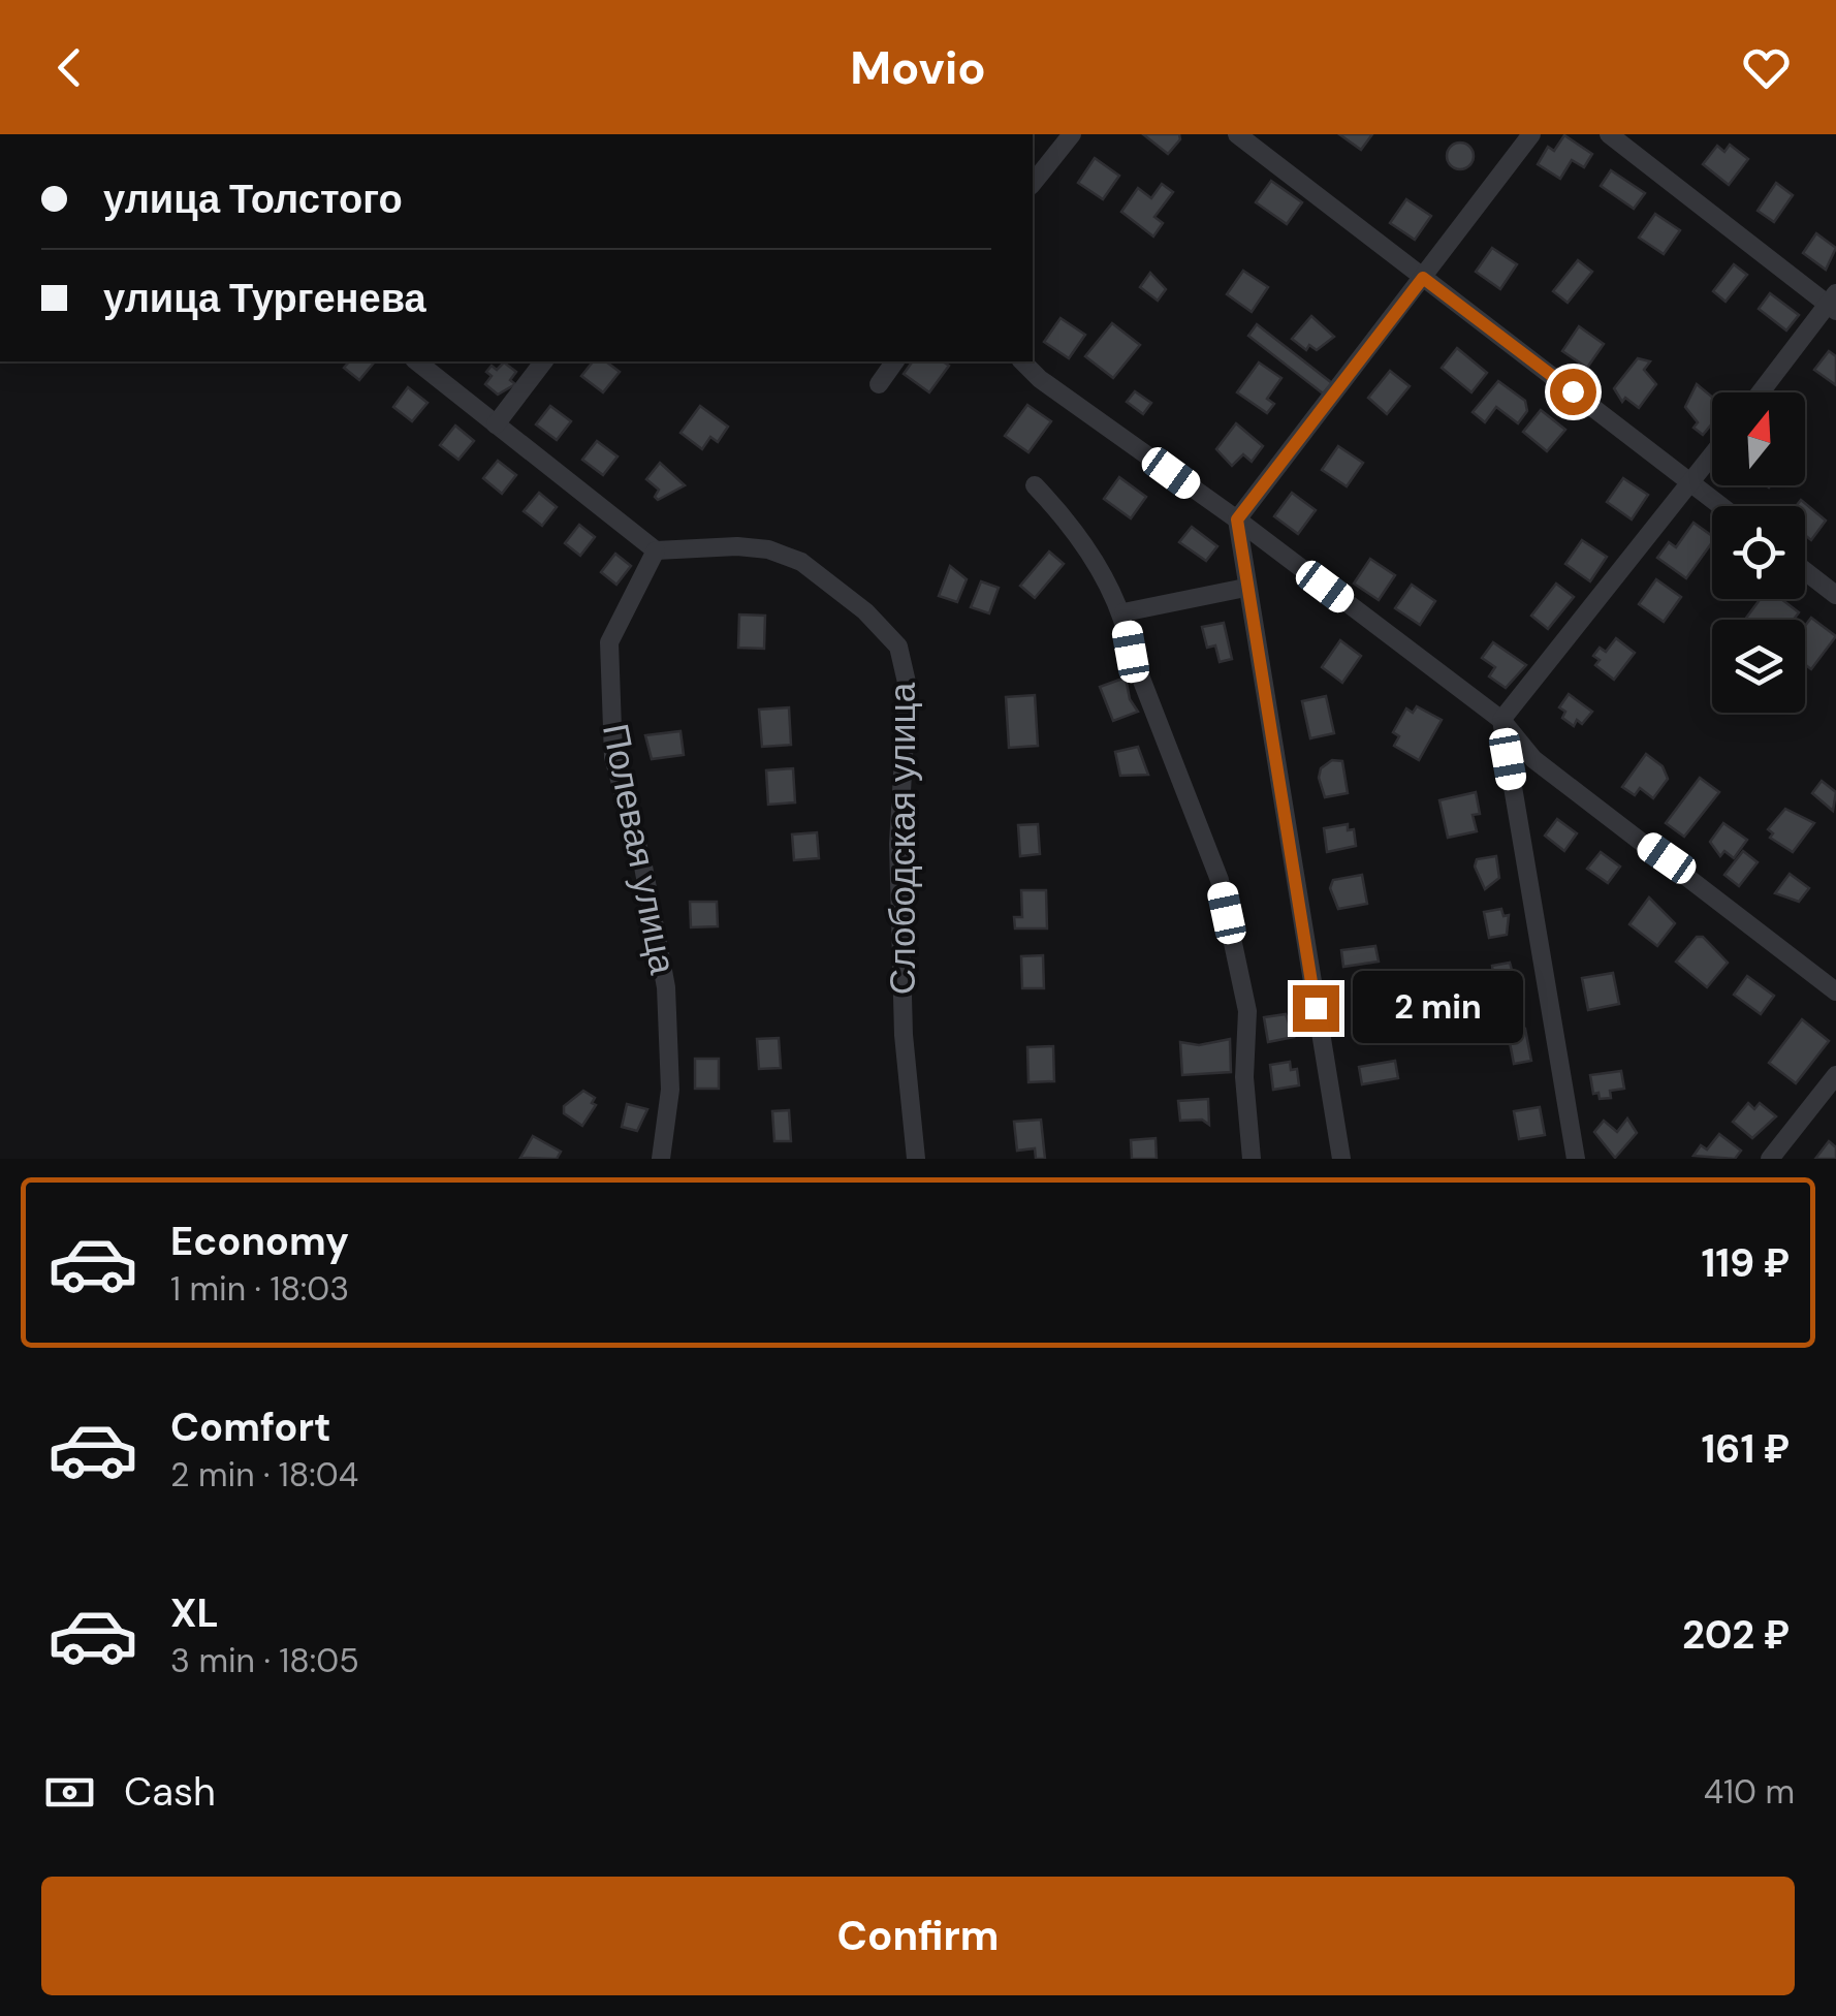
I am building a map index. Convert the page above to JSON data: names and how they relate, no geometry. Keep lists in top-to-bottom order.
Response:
{
  "streets": {
    "street": ["Слободская улица", "Полевая улица"]
  },
  "crossings": [
    ["Слободская улица", "Полевая улица"]
  ],
  "north": "top",
  "page": {
    "header": "Movio",
    "banner": ["улица Толстого", "улица Тургенева"],
    "bubble": "2 min",
    "list": [
      {
        "name": "Economy",
        "note": "1 min · 18:03",
        "value": "119 ₽"
      },
      {
        "name": "Comfort",
        "note": "2 min · 18:04",
        "value": "161 ₽"
      },
      {
        "name": "XL",
        "note": "3 min · 18:05",
        "value": "202 ₽"
      }
    ],
    "pay": ["Cash", "410 m"],
    "buttons": "Confirm"
  }
}
